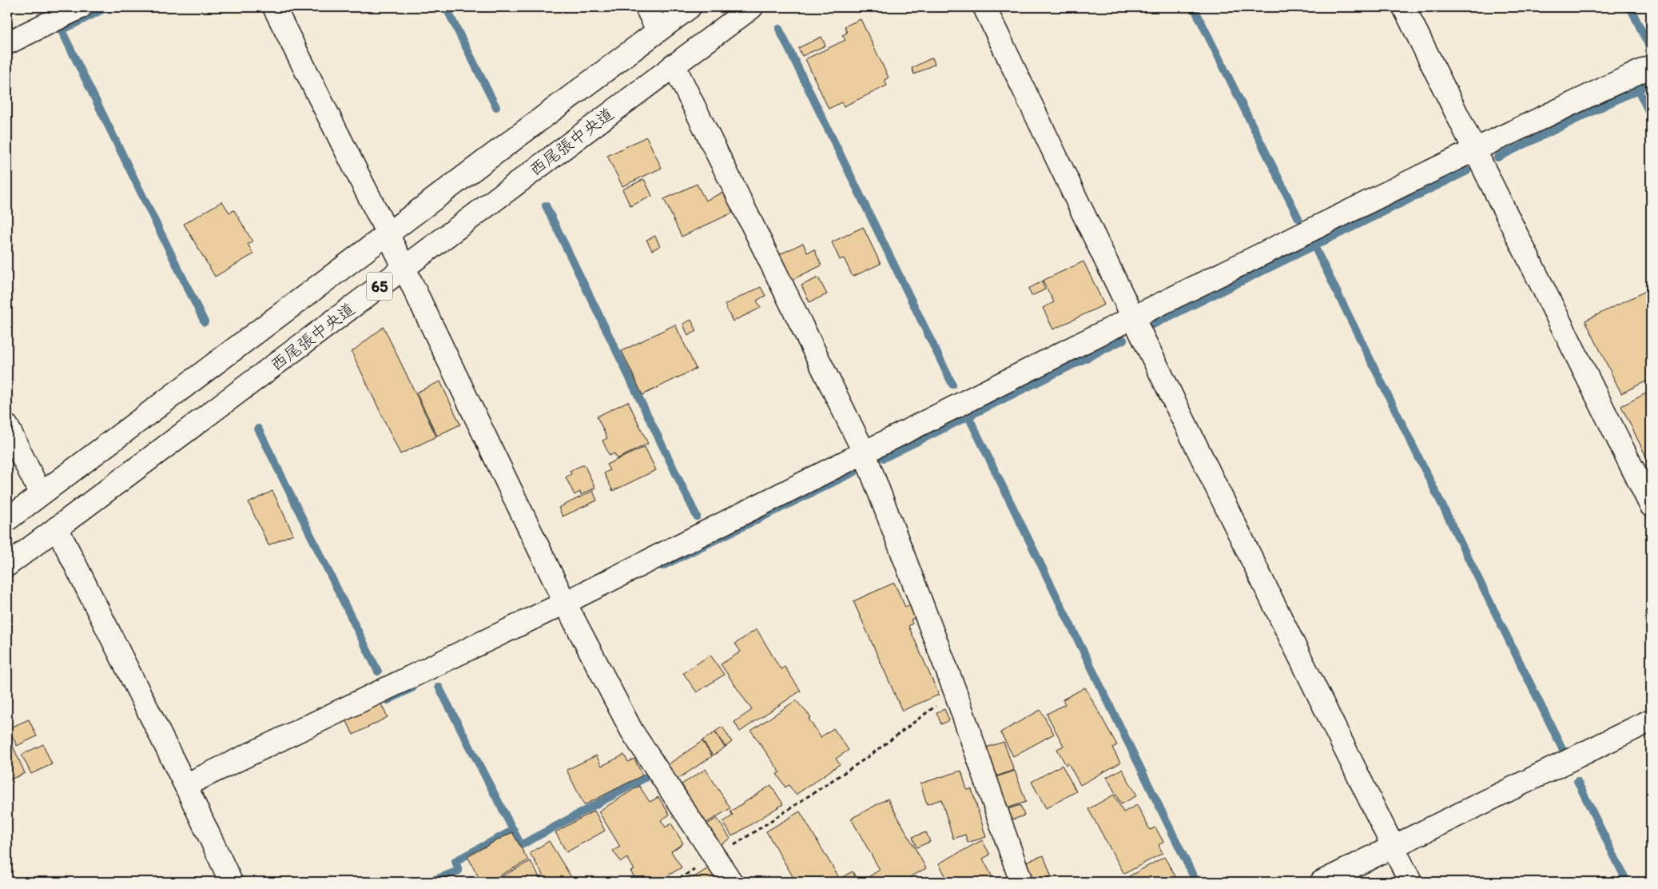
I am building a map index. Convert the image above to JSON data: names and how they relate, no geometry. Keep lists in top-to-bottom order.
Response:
{
  "streets": {
    "street": ["西尾張中央道", "65"]
  }
}
